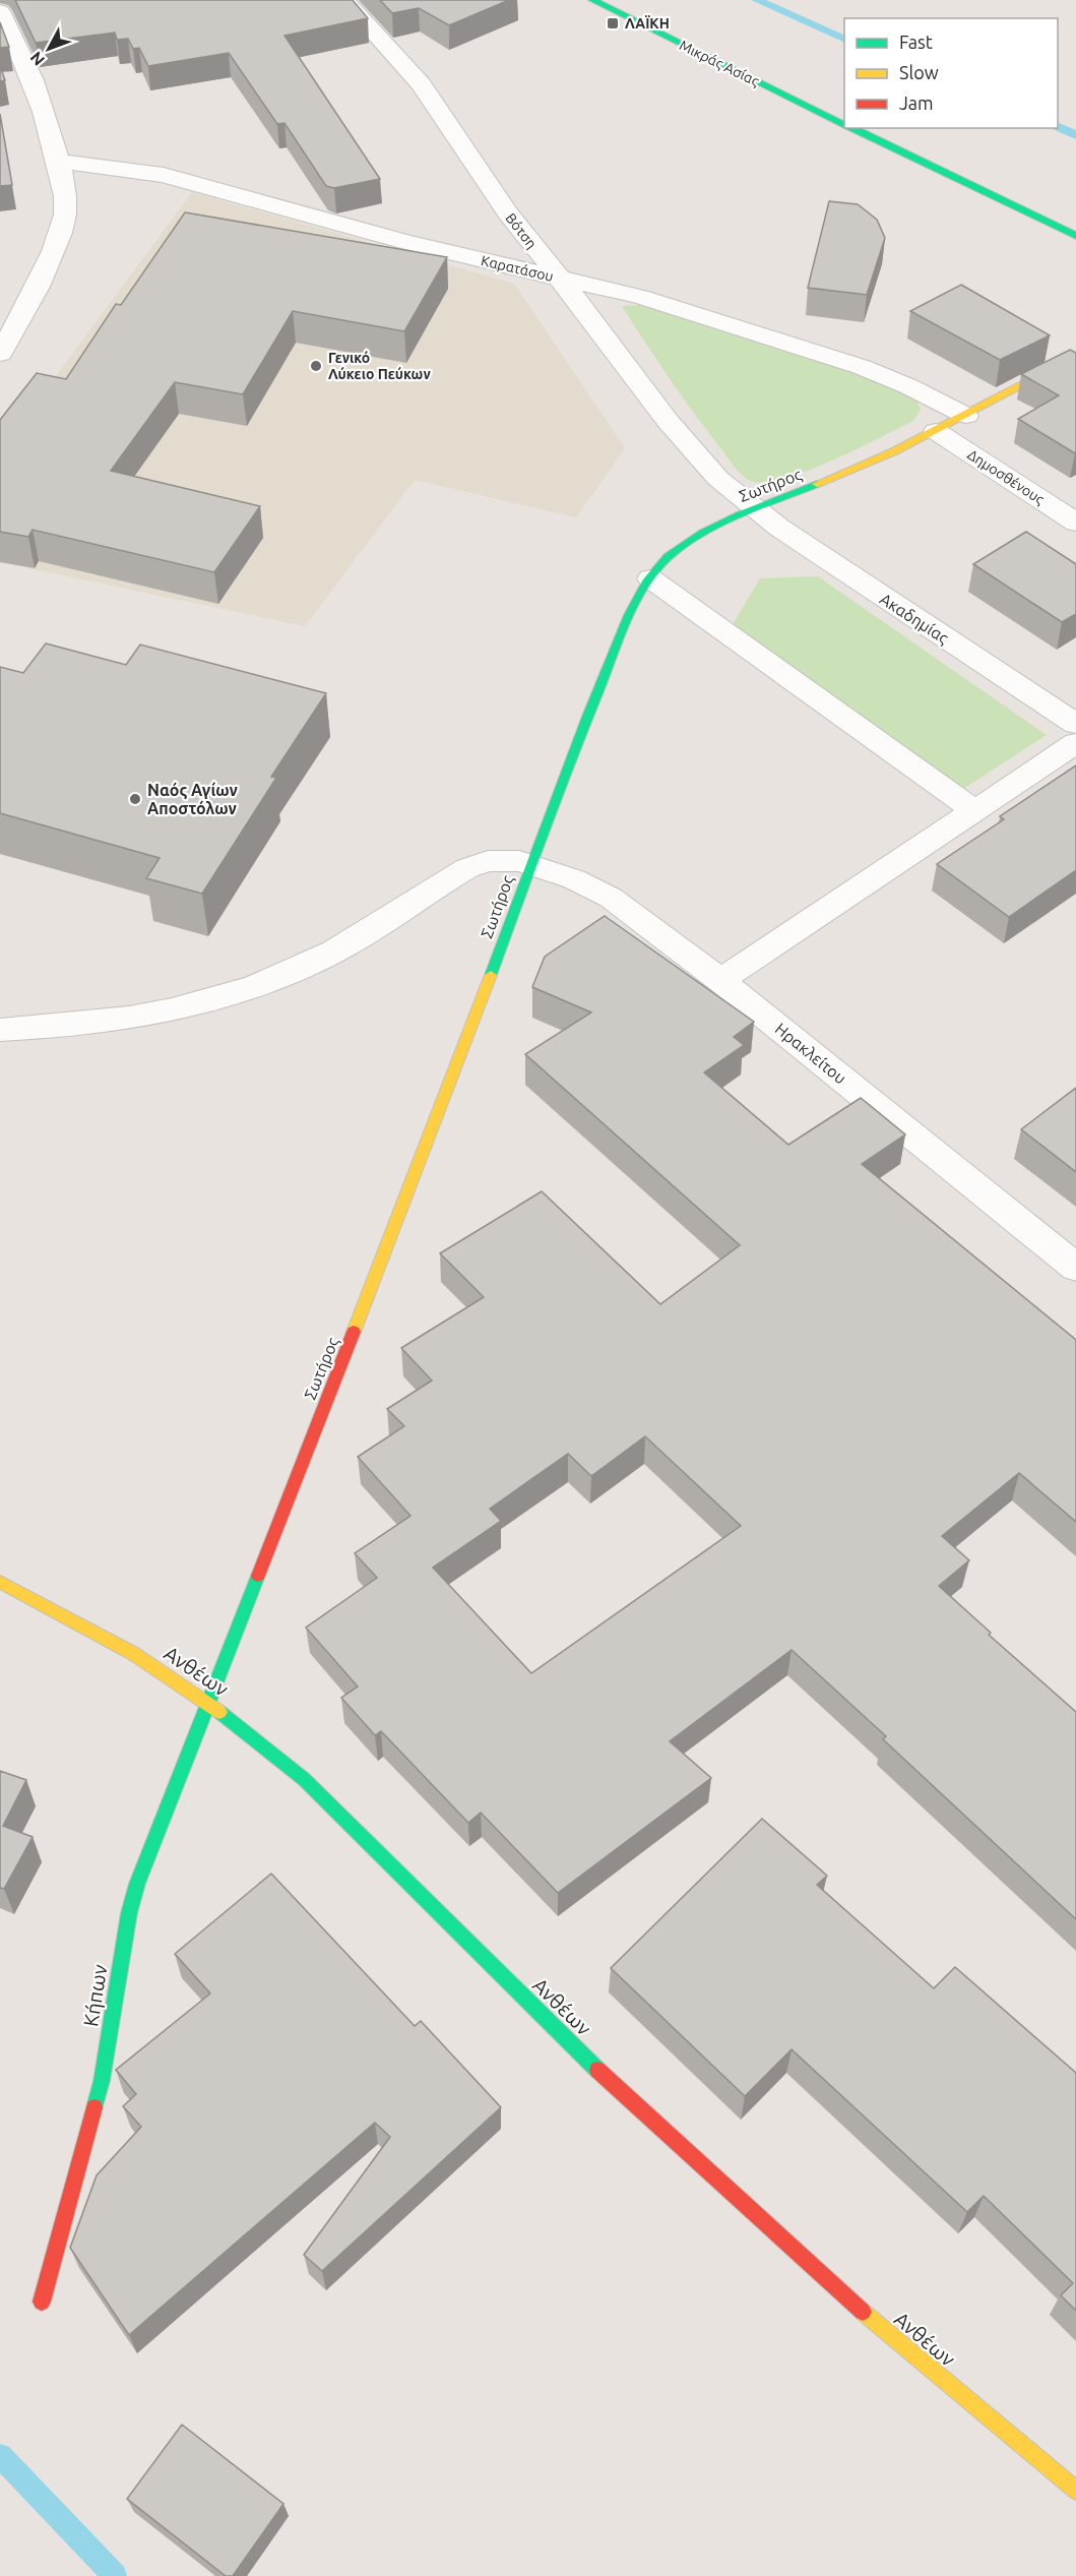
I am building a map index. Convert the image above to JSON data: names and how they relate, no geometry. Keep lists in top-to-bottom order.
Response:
{
  "streets": {
    "street": [
      "Μικράς Ασίας",
      "Βότση",
      "Καρατάσου",
      "Δημοσθένους",
      "Σωτήρος",
      "Ακαδημίας",
      "Ηρακλείτου",
      "Ανθέων",
      "Κήπων"
    ]
  },
  "crossings": [
    ["Βότση", "Καρατάσου"],
    ["Βότση", "Σωτήρος"],
    ["Βότση", "Ακαδημίας"],
    ["Καρατάσου", "Σωτήρος"],
    ["Δημοσθένους", "Σωτήρος"],
    ["Σωτήρος", "Ακαδημίας"],
    ["Σωτήρος", "Ηρακλείτου"],
    ["Σωτήρος", "Ανθέων"],
    ["Σωτήρος", "Κήπων"],
    ["Ανθέων", "Κήπων"]
  ],
  "places": {
    "transit": ["ΛΑΪΚΗ"],
    "other": ["Γενικό Λύκειο Πεύκων", "Ναός Αγίων Αποστόλων"]
  },
  "legend": ["Fast", "Slow", "Jam"],
  "north": "bottom left"
}
